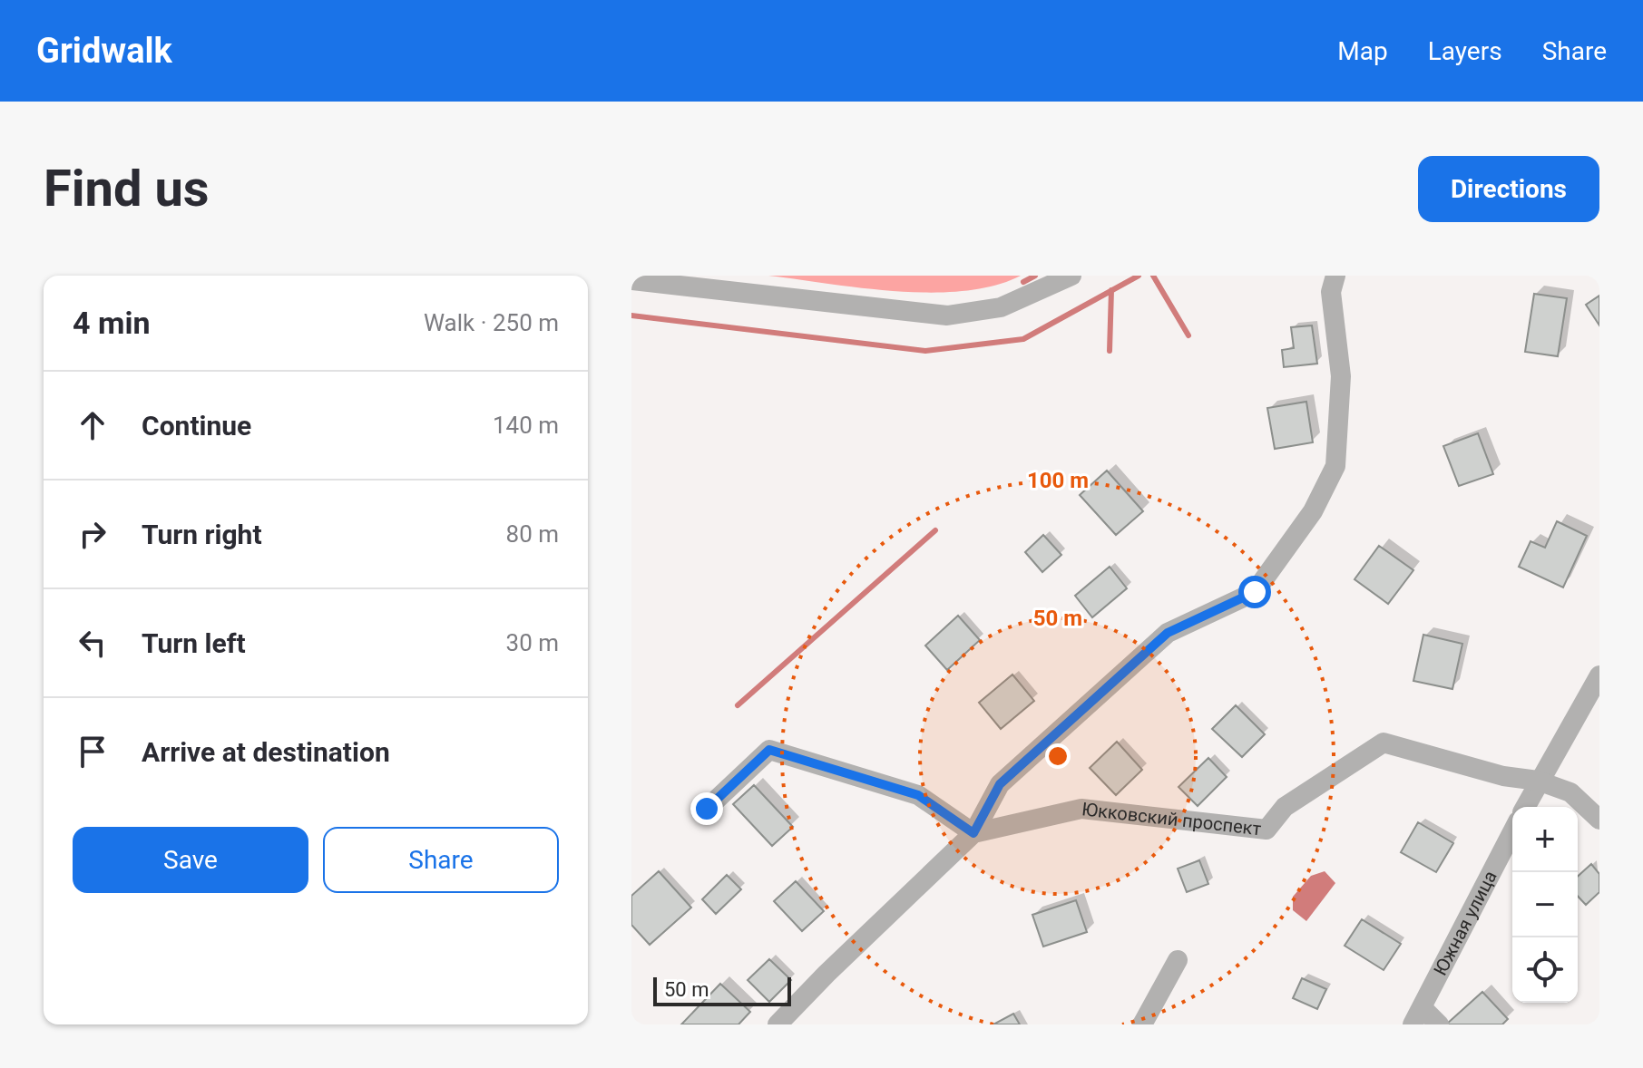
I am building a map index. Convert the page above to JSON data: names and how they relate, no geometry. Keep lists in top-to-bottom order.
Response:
{
  "streets": {
    "street": ["Юкковский проспект", "Южная улица"]
  },
  "scale_bar": "50 m",
  "page": {
    "header": "Gridwalk",
    "nav": ["Map", "Layers", "Share"],
    "buttons": [
      "Directions",
      ["Save", "Share"]
    ],
    "title": "Find us",
    "heading": ["4 min", "Walk · 250 m"],
    "list": [
      ["Continue", "140 m"],
      ["Turn right", "80 m"],
      ["Turn left", "30 m"],
      "Arrive at destination"
    ],
    "map_buttons": ["+", "−"],
    "scale": "50 m"
  },
  "rings": ["100 m", "50 m"]
}
